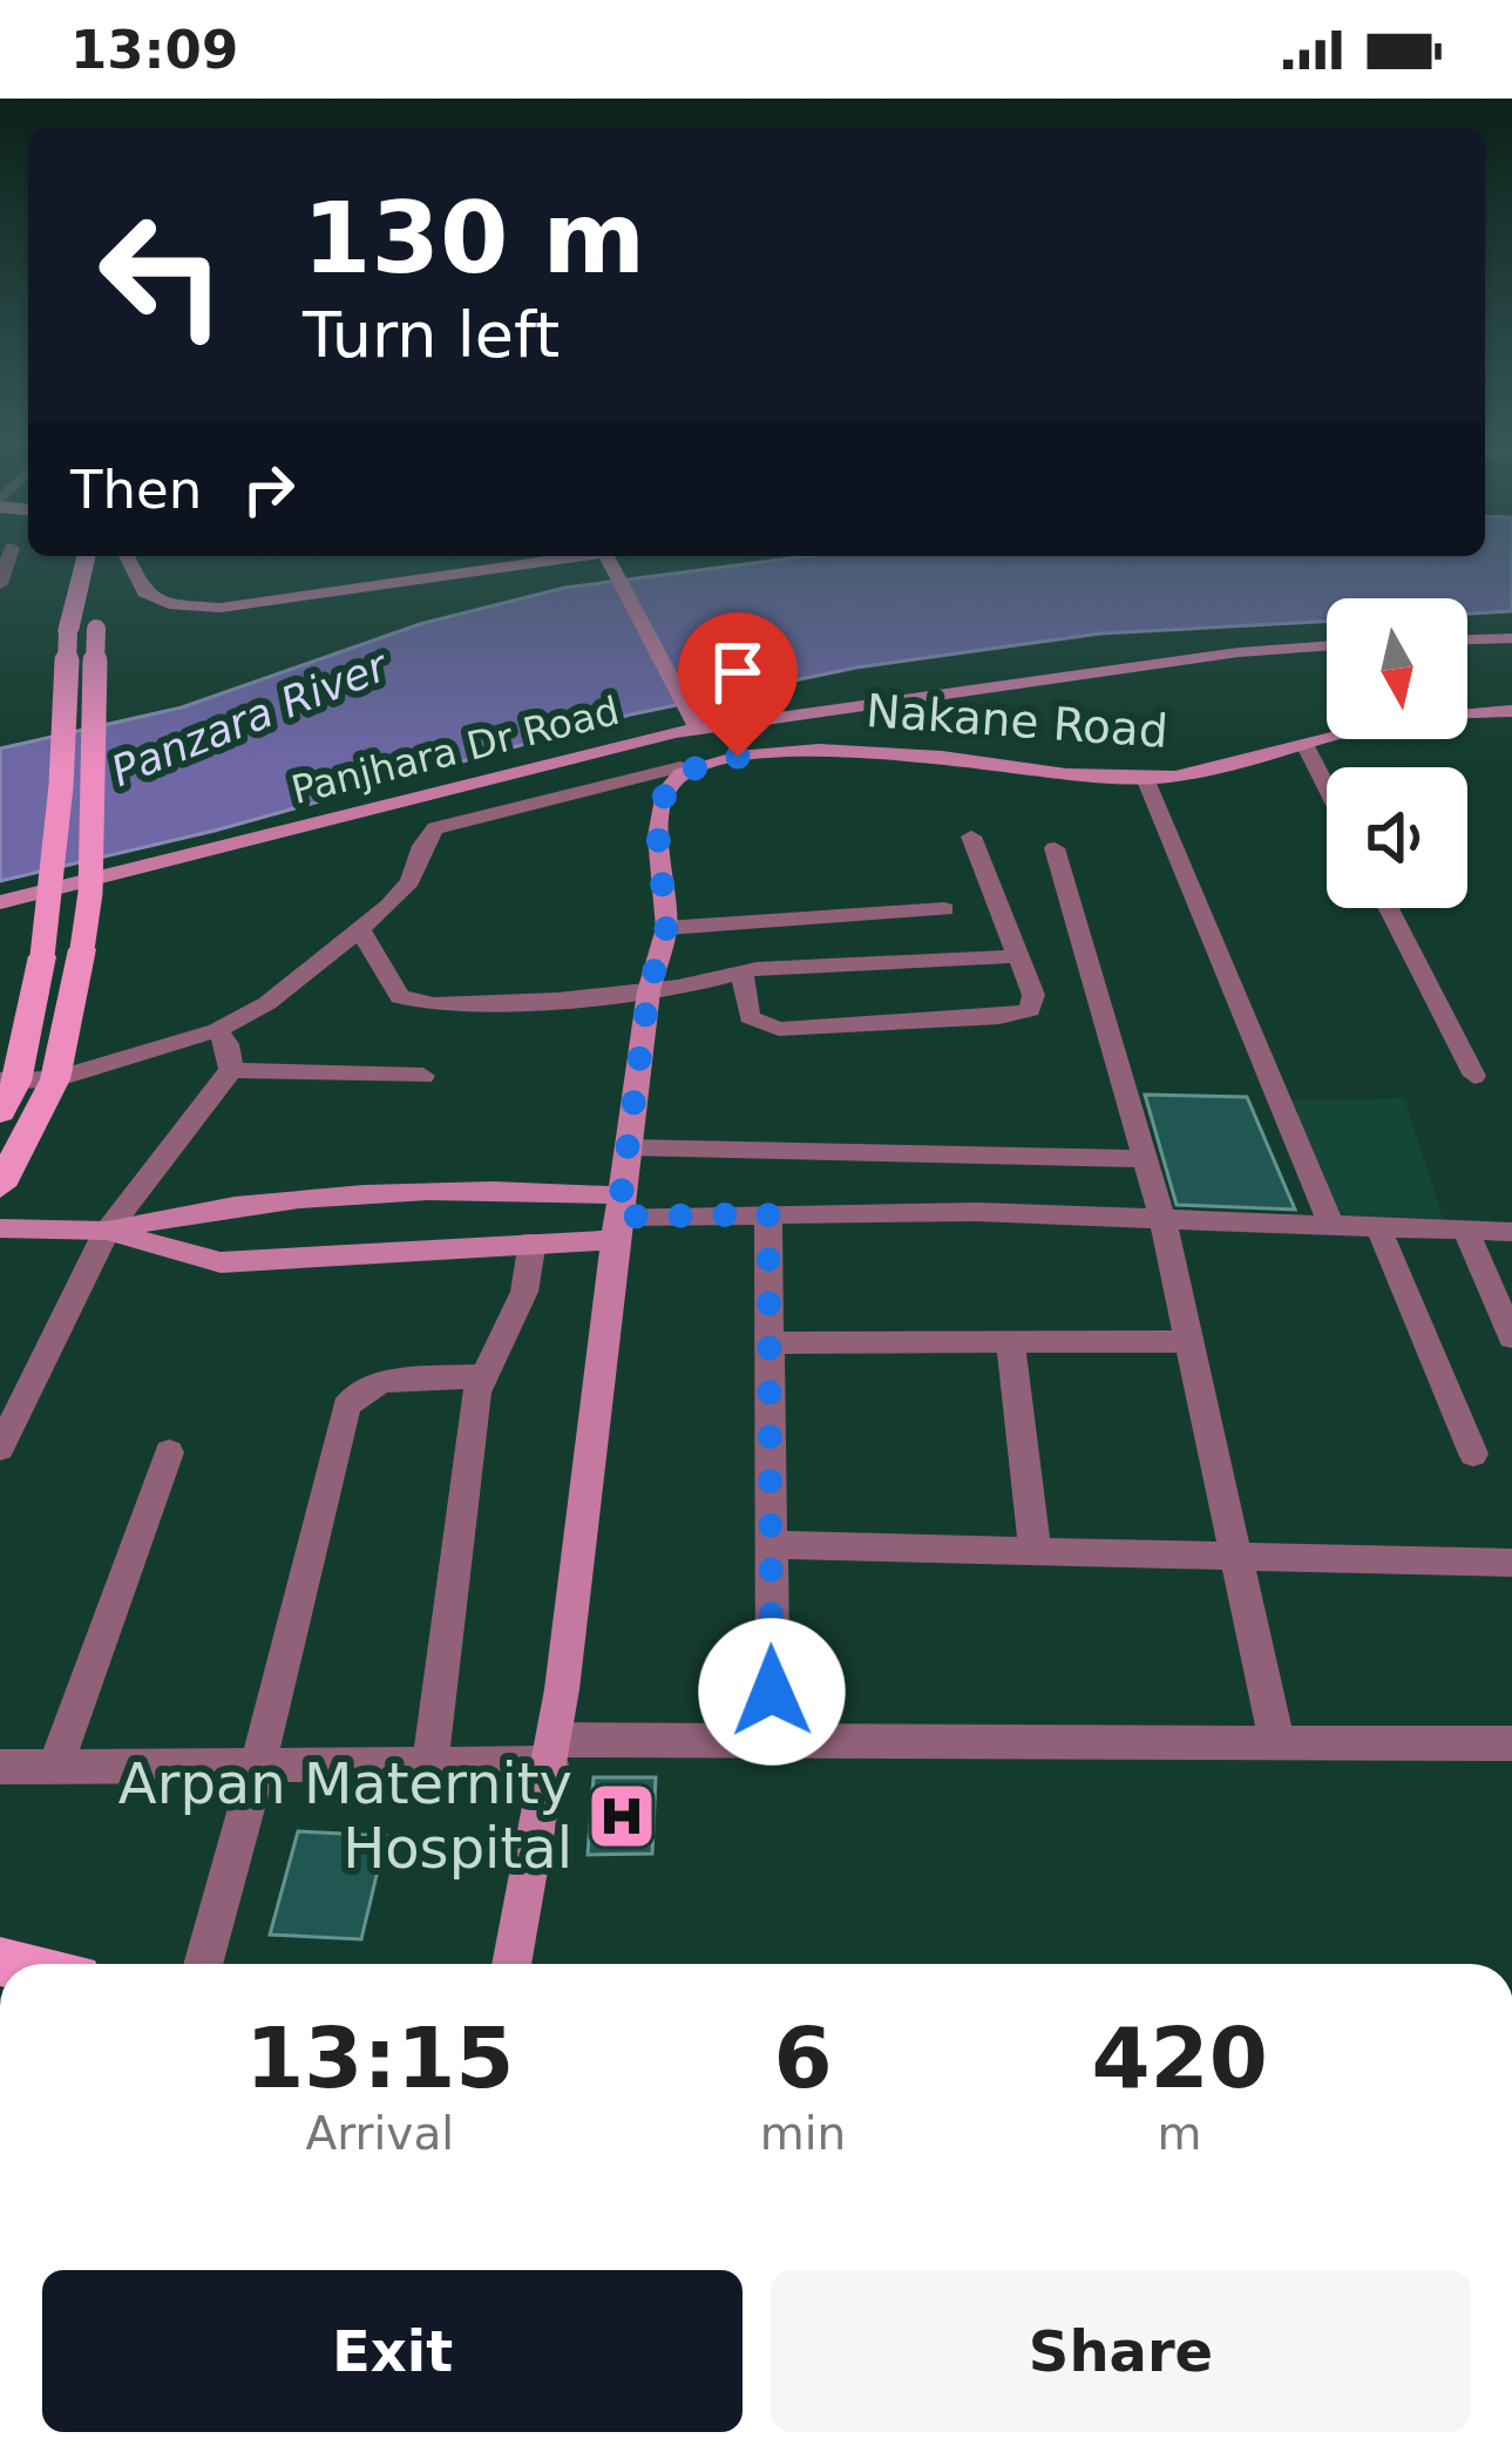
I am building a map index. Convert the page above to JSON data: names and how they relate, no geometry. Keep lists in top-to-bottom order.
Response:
{
  "streets": {
    "street": ["Nakane Road", "Panjhara Dr Road"]
  },
  "water": ["Panzara River"],
  "places": {
    "hospital": ["Arpan Maternity Hospital"]
  },
  "north": "bottom",
  "page": {
    "status": "13:09",
    "turn": ["130 m", "Turn left"],
    "then": "Then",
    "eta": [
      "13:15",
      "Arrival",
      "6",
      "min",
      "420",
      "m"
    ],
    "buttons": ["Exit", "Share"]
  }
}
